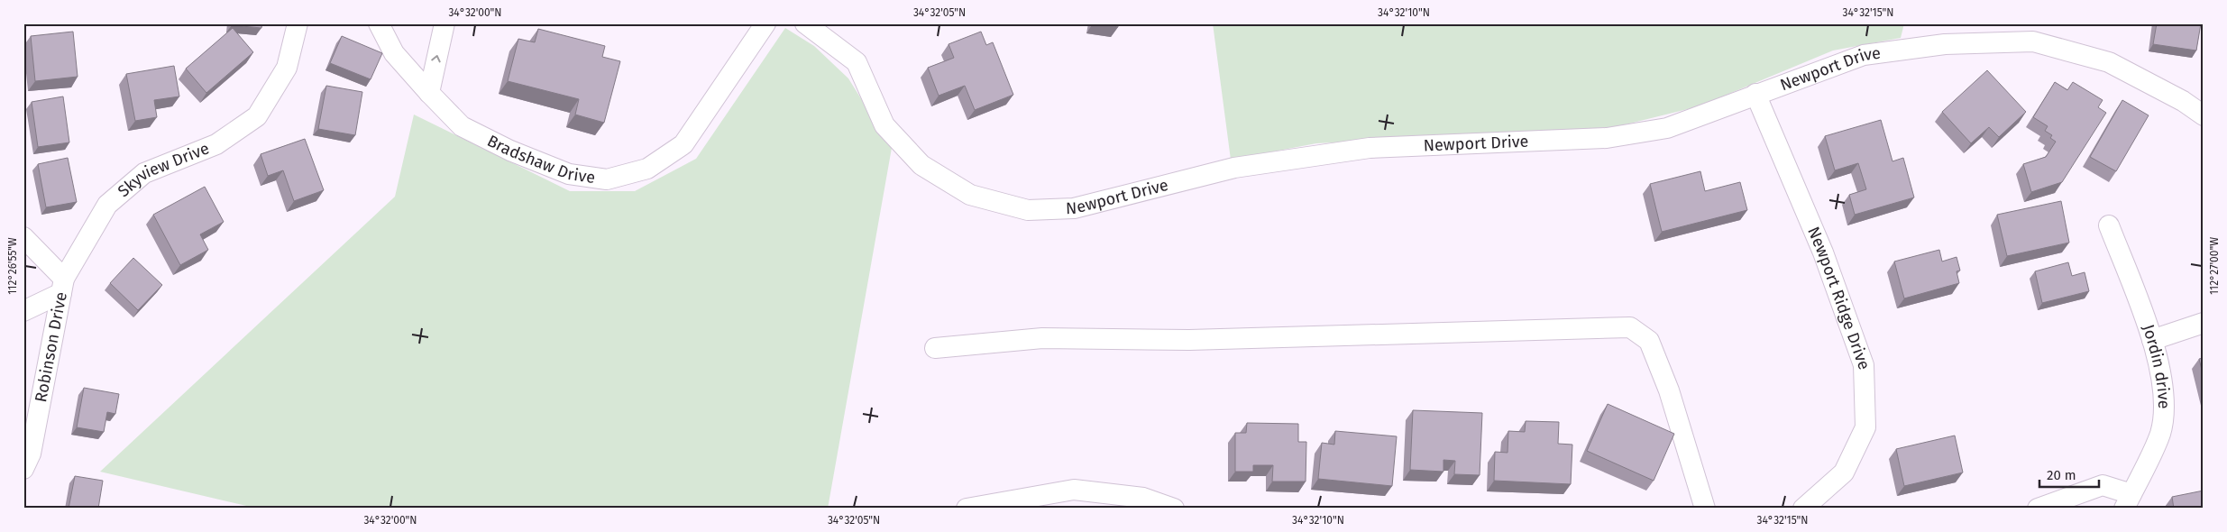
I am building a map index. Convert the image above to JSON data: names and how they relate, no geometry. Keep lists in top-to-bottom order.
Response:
{
  "streets": {
    "street": [
      "Newport Drive",
      "Bradshaw Drive",
      "Skyview Drive",
      "Newport Ridge Drive",
      "Robinson Drive",
      "Jordin drive"
    ]
  },
  "crossings": [
    ["Newport Drive", "Newport Ridge Drive"],
    ["Skyview Drive", "Robinson Drive"]
  ],
  "scale_bar": "20 m",
  "coordinates": [
    "34°32'00\"N",
    "34°32'05\"N",
    "34°32'10\"N",
    "34°32'15\"N",
    "112°27'00\"W",
    "112°26'55\"W"
  ]
}
